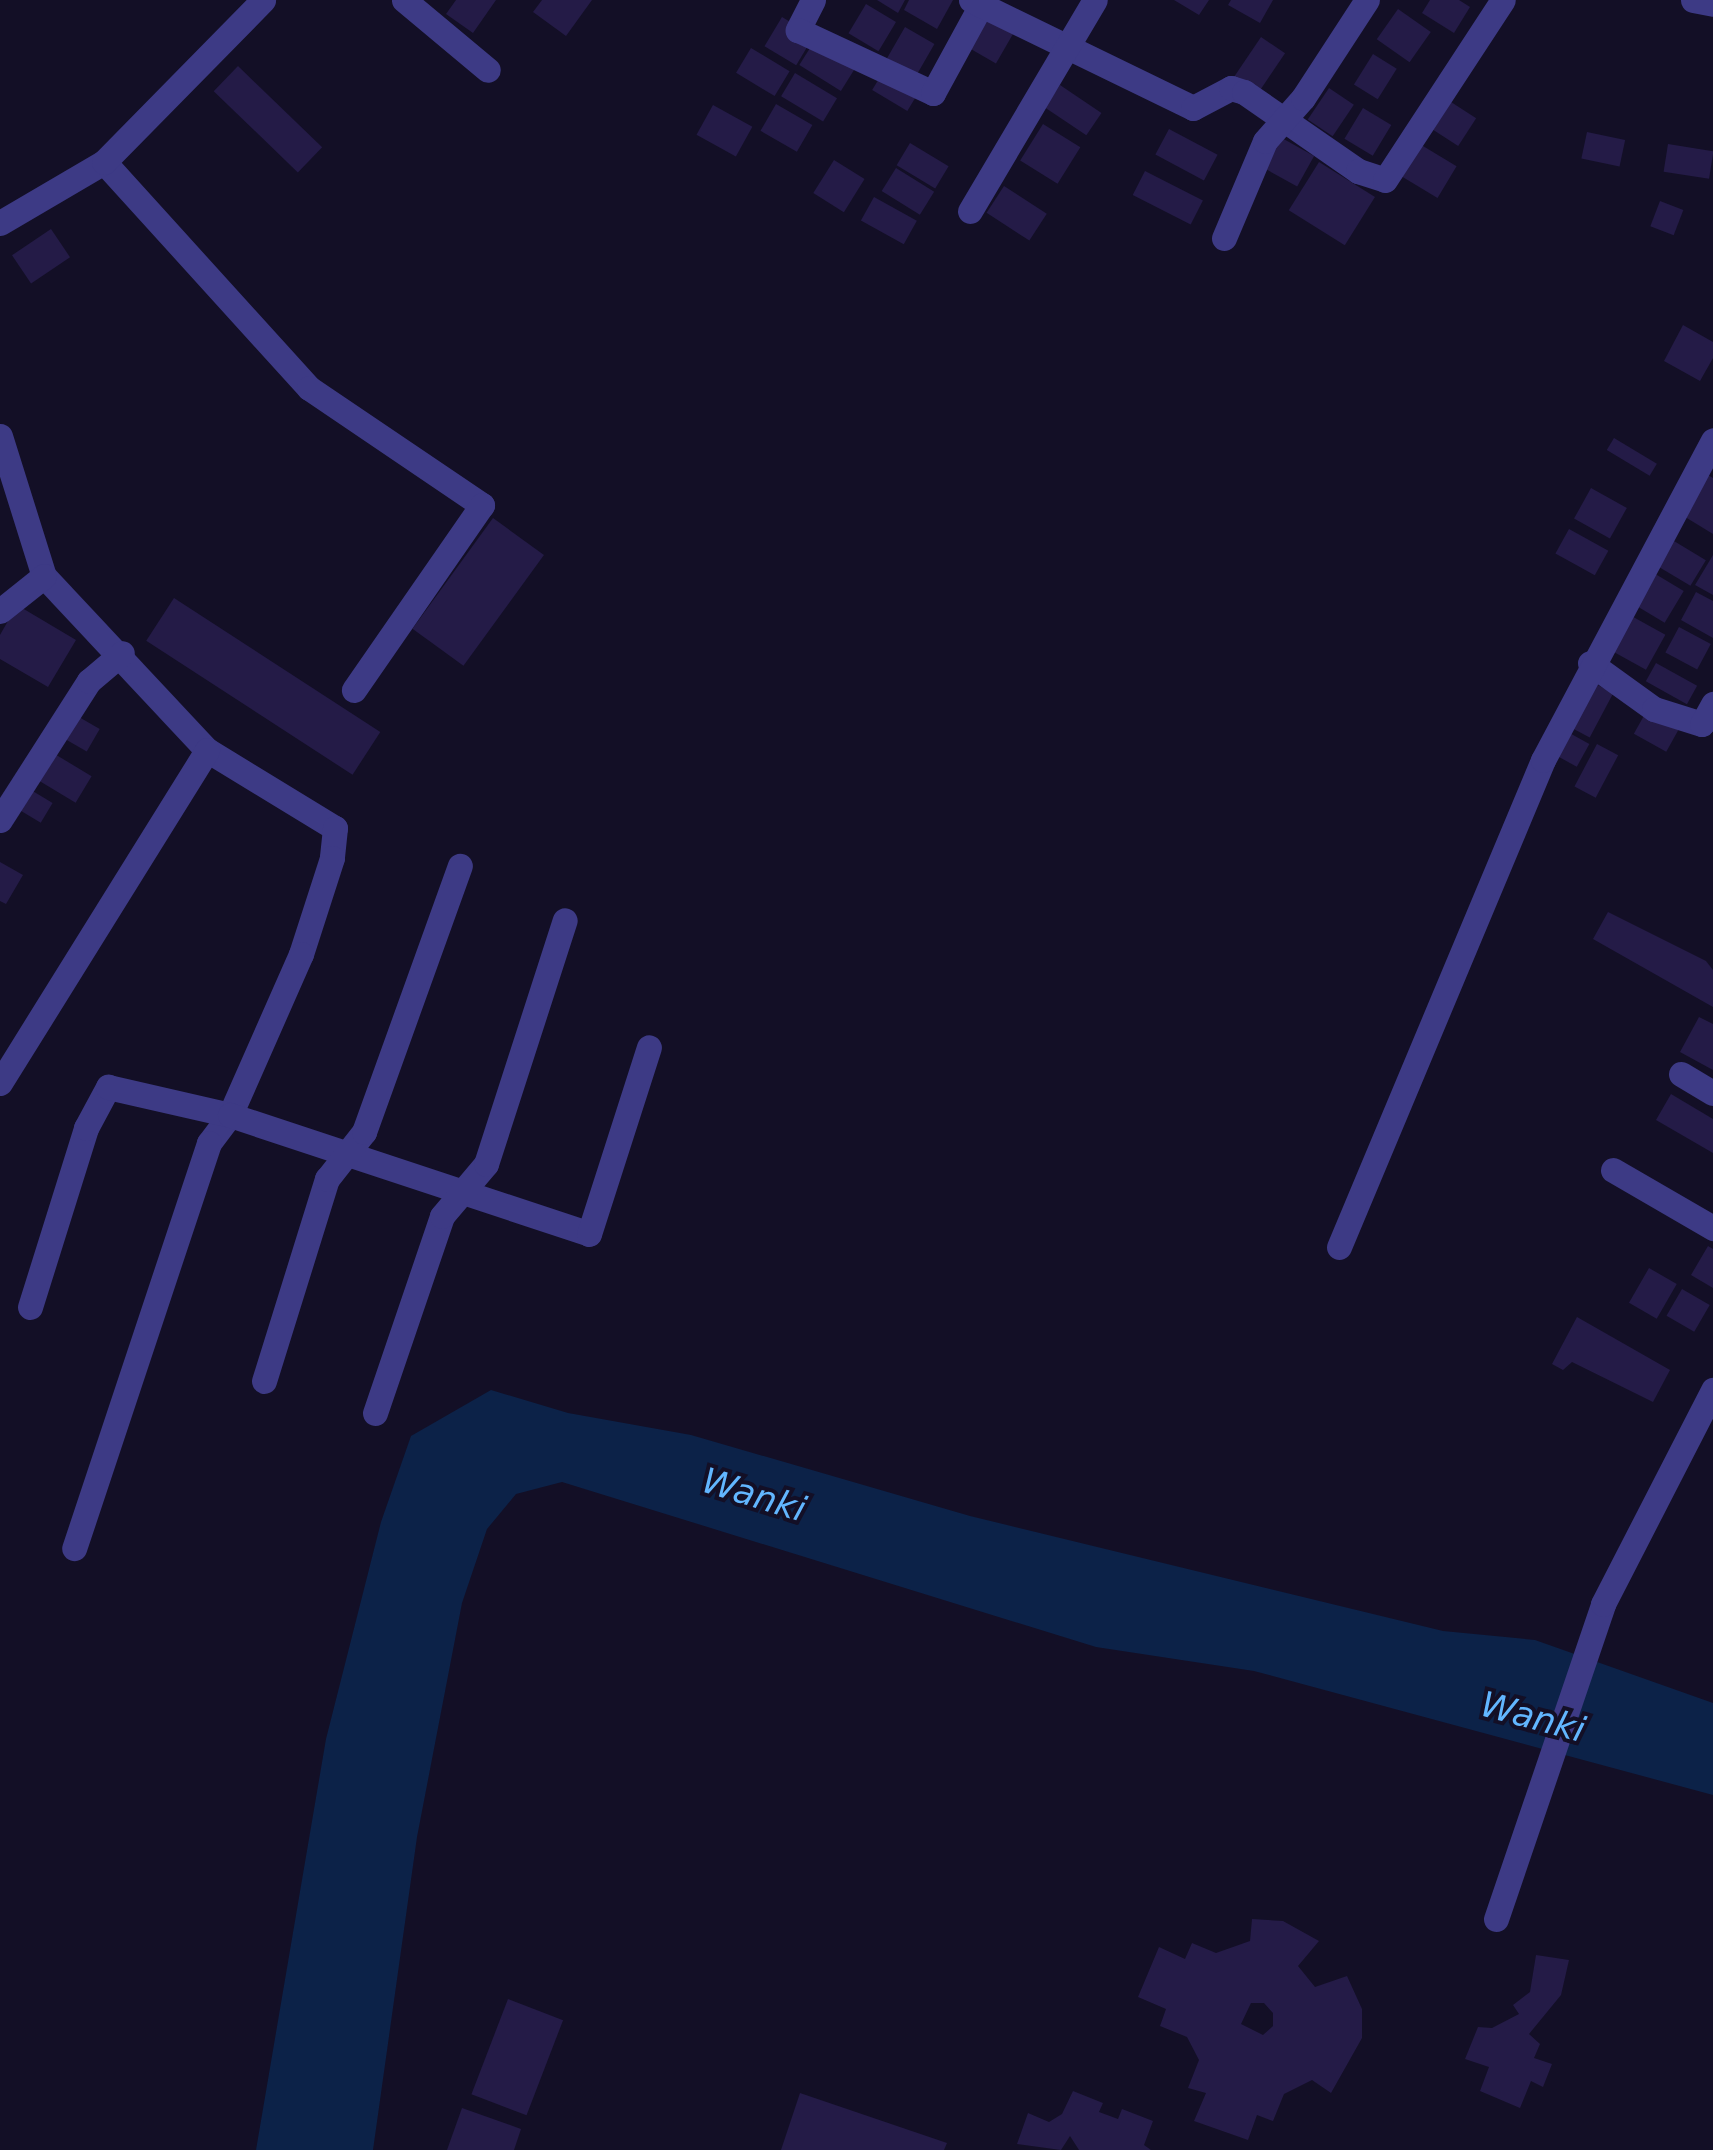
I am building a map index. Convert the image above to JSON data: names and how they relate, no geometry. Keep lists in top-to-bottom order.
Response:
{
  "water": ["Wanki"]
}
